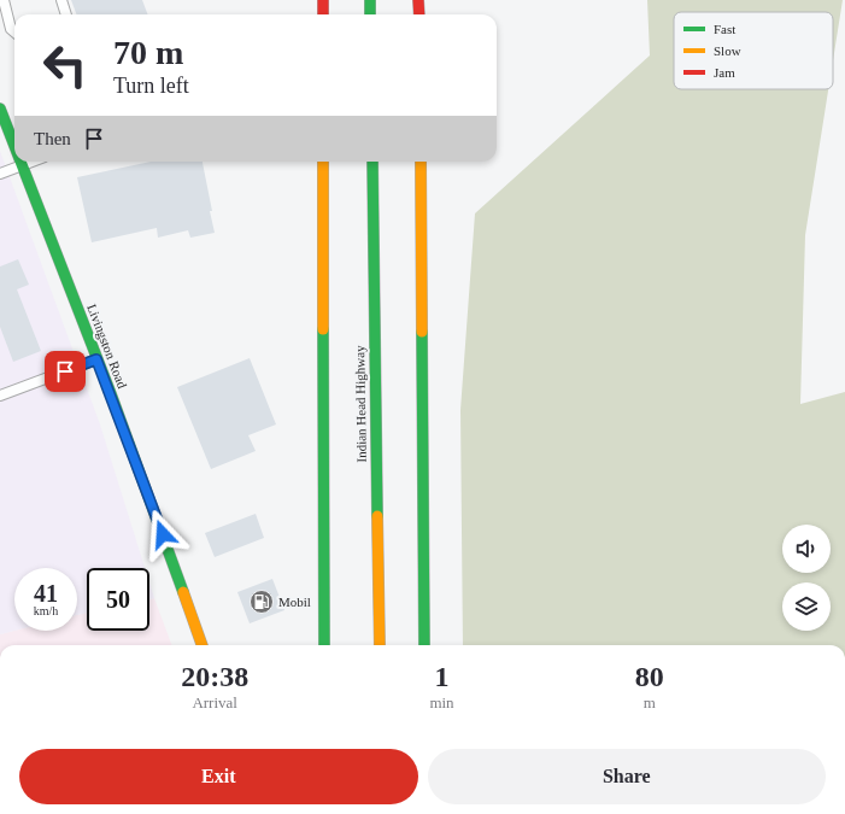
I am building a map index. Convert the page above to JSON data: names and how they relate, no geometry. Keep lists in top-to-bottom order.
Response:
{
  "streets": {
    "main road": ["Livingston Road", "Indian Head Highway"]
  },
  "places": {
    "fuel station": ["Mobil"]
  },
  "legend": ["Fast", "Slow", "Jam"],
  "page": {
    "turn": ["70 m", "Turn left"],
    "then": "Then",
    "speed": "41 km/h",
    "limit": "50",
    "eta": [
      "20:38",
      "Arrival",
      "1",
      "min",
      "80",
      "m"
    ],
    "buttons": ["Exit", "Share"]
  }
}
